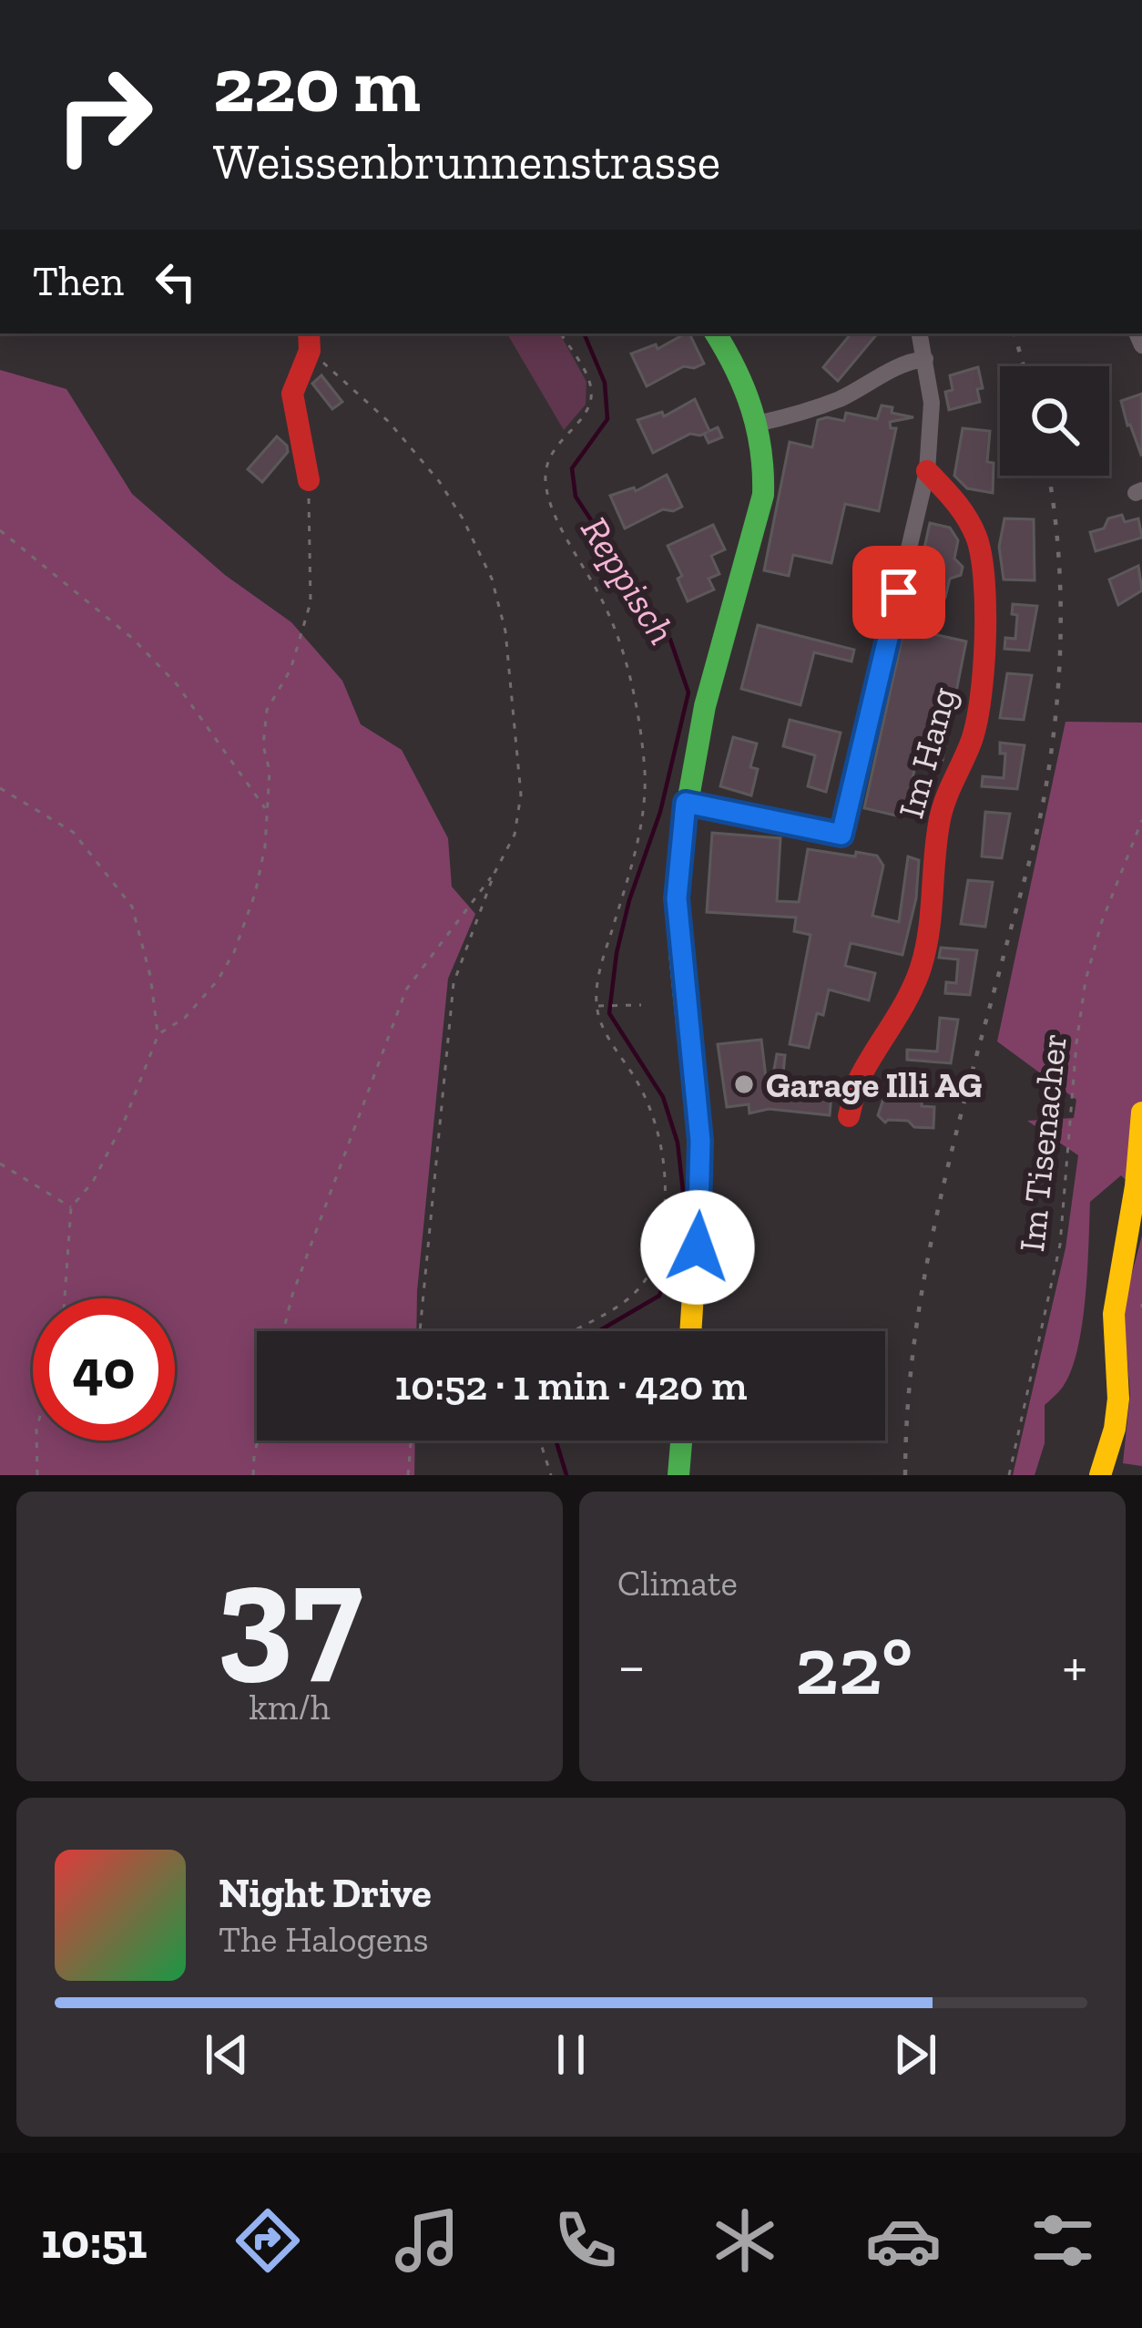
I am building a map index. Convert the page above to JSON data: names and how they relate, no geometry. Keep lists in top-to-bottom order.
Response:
{
  "streets": {
    "street": ["Im Hang"],
    "path": ["Im Tisenacher"]
  },
  "water": ["Reppisch"],
  "places": ["Garage Illi AG"],
  "page": {
    "turn": ["220 m", "Weissenbrunnenstrasse"],
    "then": "Then",
    "limit": "40",
    "trip": "10:52 · 1 min · 420 m",
    "tile": [
      ["37", "km/h"],
      "Climate"
    ],
    "heat": ["−", "22°", "+"],
    "song": ["Night Drive", "The Halogens"],
    "tabs": "10:51"
  }
}
